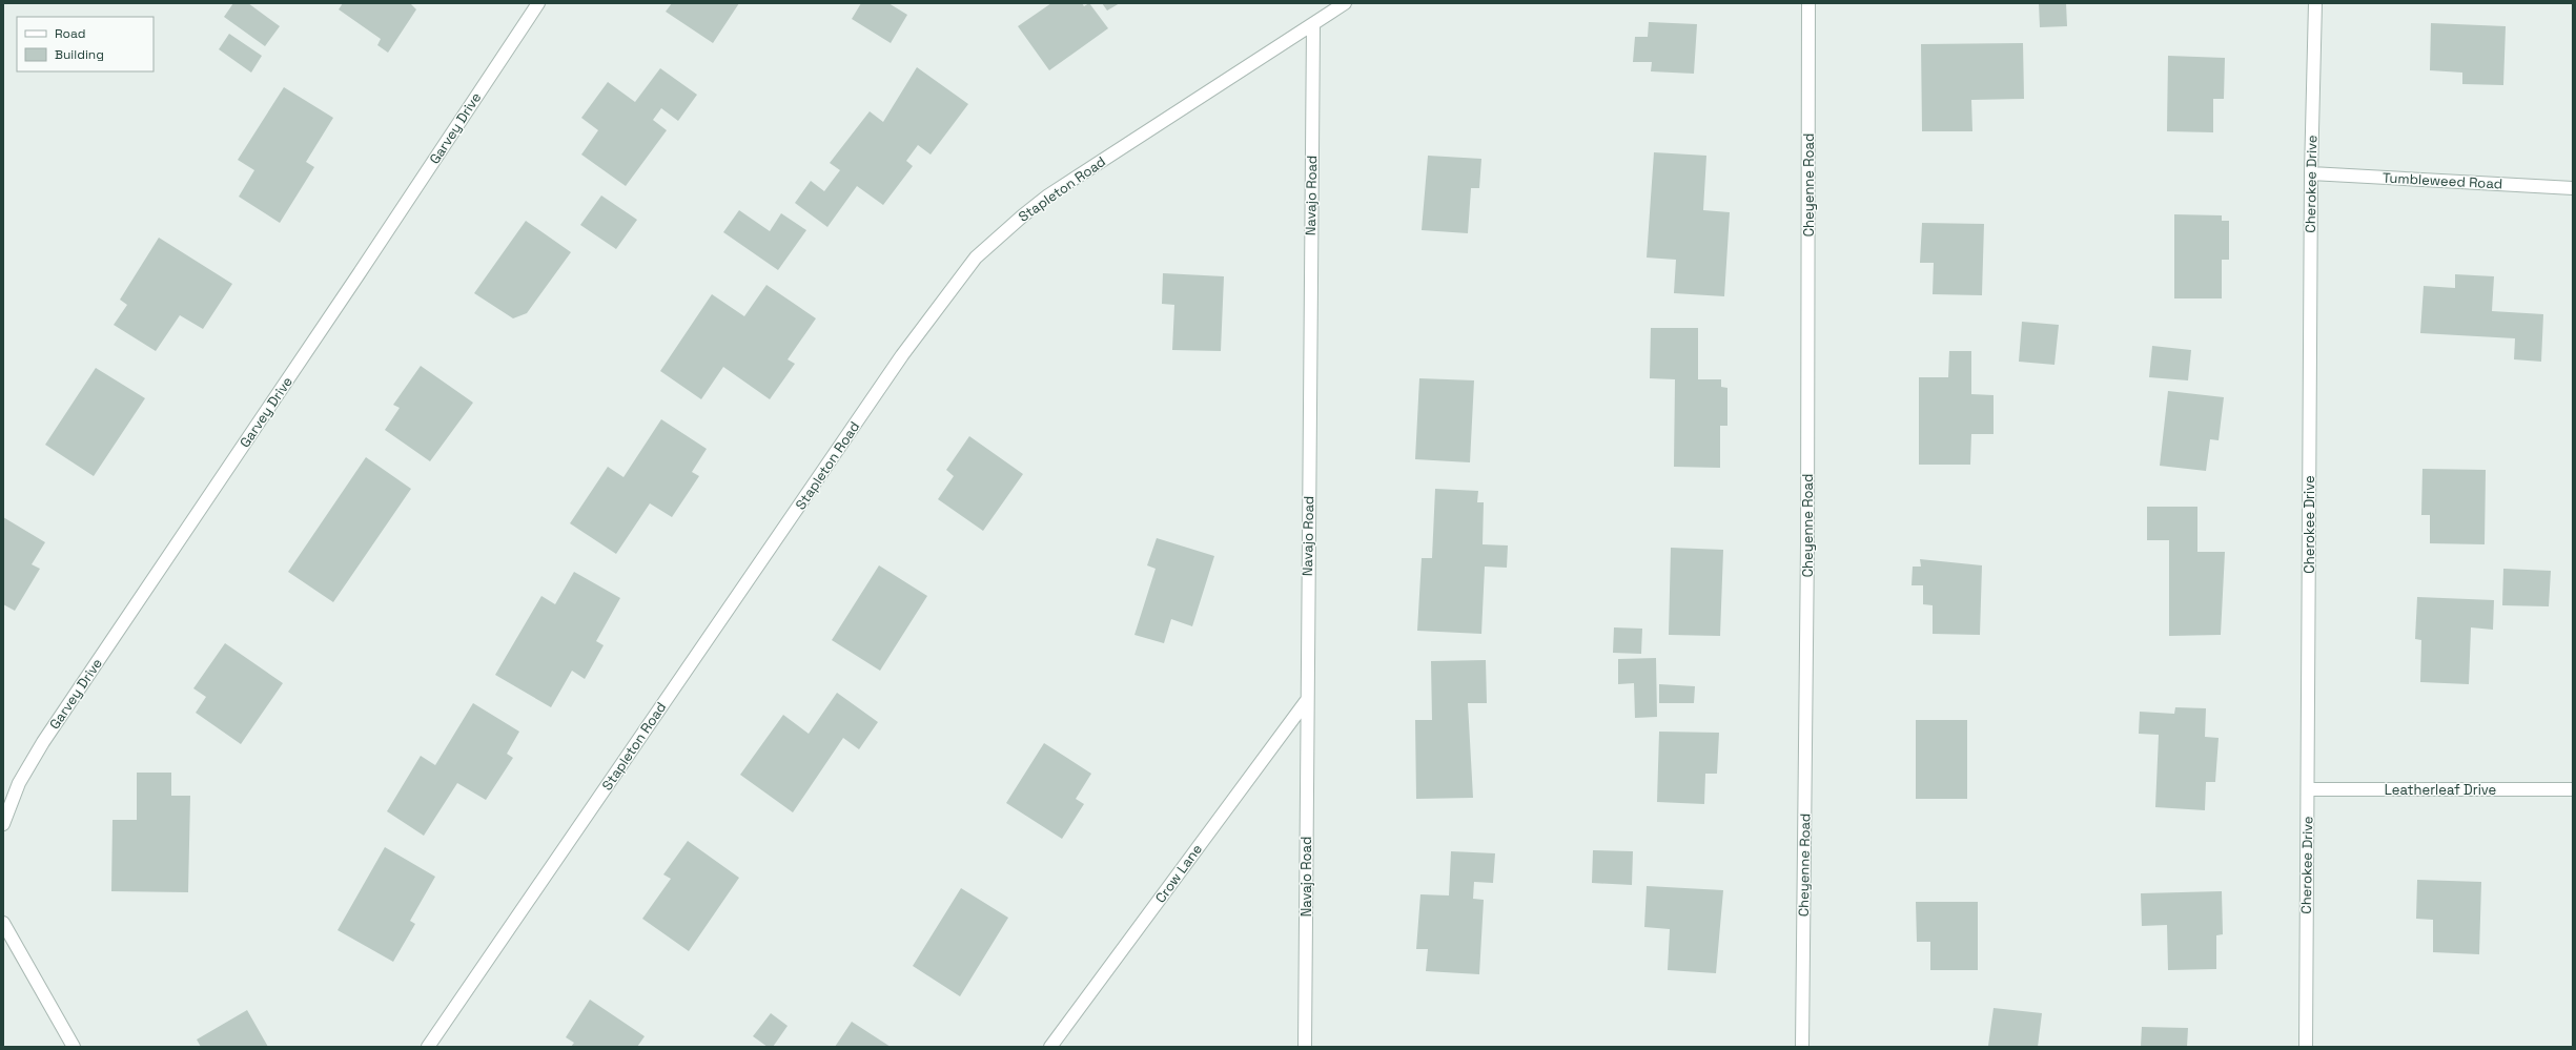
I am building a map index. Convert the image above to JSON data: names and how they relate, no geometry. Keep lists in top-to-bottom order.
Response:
{
  "streets": {
    "street": [
      "Garvey Drive",
      "Tumbleweed Road",
      "Cherokee Drive",
      "Cheyenne Road",
      "Stapleton Road",
      "Navajo Road",
      "Leatherleaf Drive",
      "Crow Lane"
    ]
  },
  "crossings": [
    ["Tumbleweed Road", "Cherokee Drive"],
    ["Cherokee Drive", "Leatherleaf Drive"],
    ["Stapleton Road", "Navajo Road"],
    ["Navajo Road", "Crow Lane"]
  ],
  "legend": ["Road", "Building"]
}
